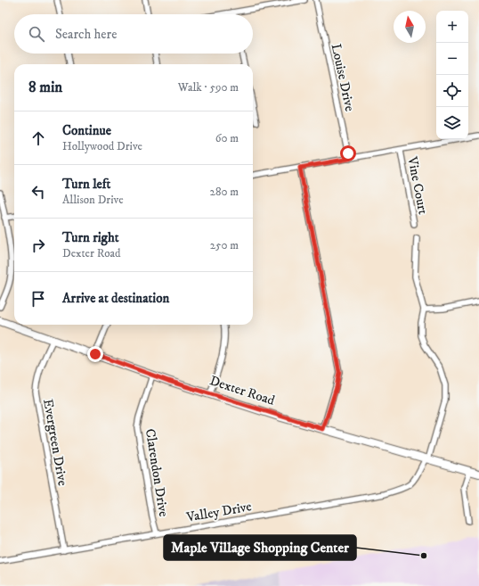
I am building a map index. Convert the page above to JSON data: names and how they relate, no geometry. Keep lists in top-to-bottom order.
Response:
{
  "streets": {
    "main road": ["Dexter Road"],
    "street": [
      "Louise Drive",
      "Vine Court",
      "Evergreen Drive",
      "Clarendon Drive",
      "Valley Drive"
    ]
  },
  "crossings": [
    ["Dexter Road", "Evergreen Drive"],
    ["Dexter Road", "Clarendon Drive"],
    ["Dexter Road", "Valley Drive"],
    ["Evergreen Drive", "Valley Drive"],
    ["Clarendon Drive", "Valley Drive"]
  ],
  "places": ["Maple Village Shopping Center"],
  "north": "top",
  "page": {
    "map_buttons": ["+", "−"],
    "search": "Search here",
    "heading": ["8 min", "Walk · 590 m"],
    "list": [
      ["Continue", "Hollywood Drive", "60 m"],
      ["Turn left", "Allison Drive", "280 m"],
      ["Turn right", "Dexter Road", "250 m"],
      "Arrive at destination"
    ]
  }
}
